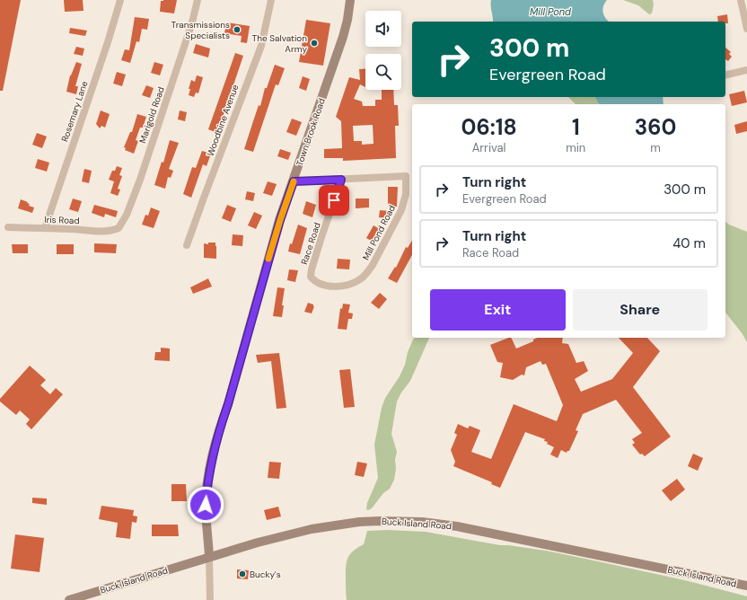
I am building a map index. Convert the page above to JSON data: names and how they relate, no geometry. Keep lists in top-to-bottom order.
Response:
{
  "streets": {
    "main road": ["Town Brook Road", "Buck Island Road"],
    "street": [
      "Rosemary Lane",
      "Marigold Road",
      "Woodbine Avenue",
      "Iris Road",
      "Mill Pond Road",
      "Race Road"
    ]
  },
  "crossings": [
    ["Rosemary Lane", "Iris Road"],
    ["Marigold Road", "Iris Road"],
    ["Town Brook Road", "Buck Island Road"],
    ["Mill Pond Road", "Race Road"]
  ],
  "water": ["Mill Pond"],
  "places": ["Transmissions Specialists", "The Salvation Army", "Bucky's"],
  "page": {
    "turn": ["300 m", "Evergreen Road"],
    "eta": [
      "06:18",
      "Arrival",
      "1",
      "min",
      "360",
      "m"
    ],
    "list": [
      {
        "name": "Turn right",
        "note": "Evergreen Road",
        "value": "300 m"
      },
      {
        "name": "Turn right",
        "note": "Race Road",
        "value": "40 m"
      }
    ],
    "buttons": ["Exit", "Share"]
  }
}
